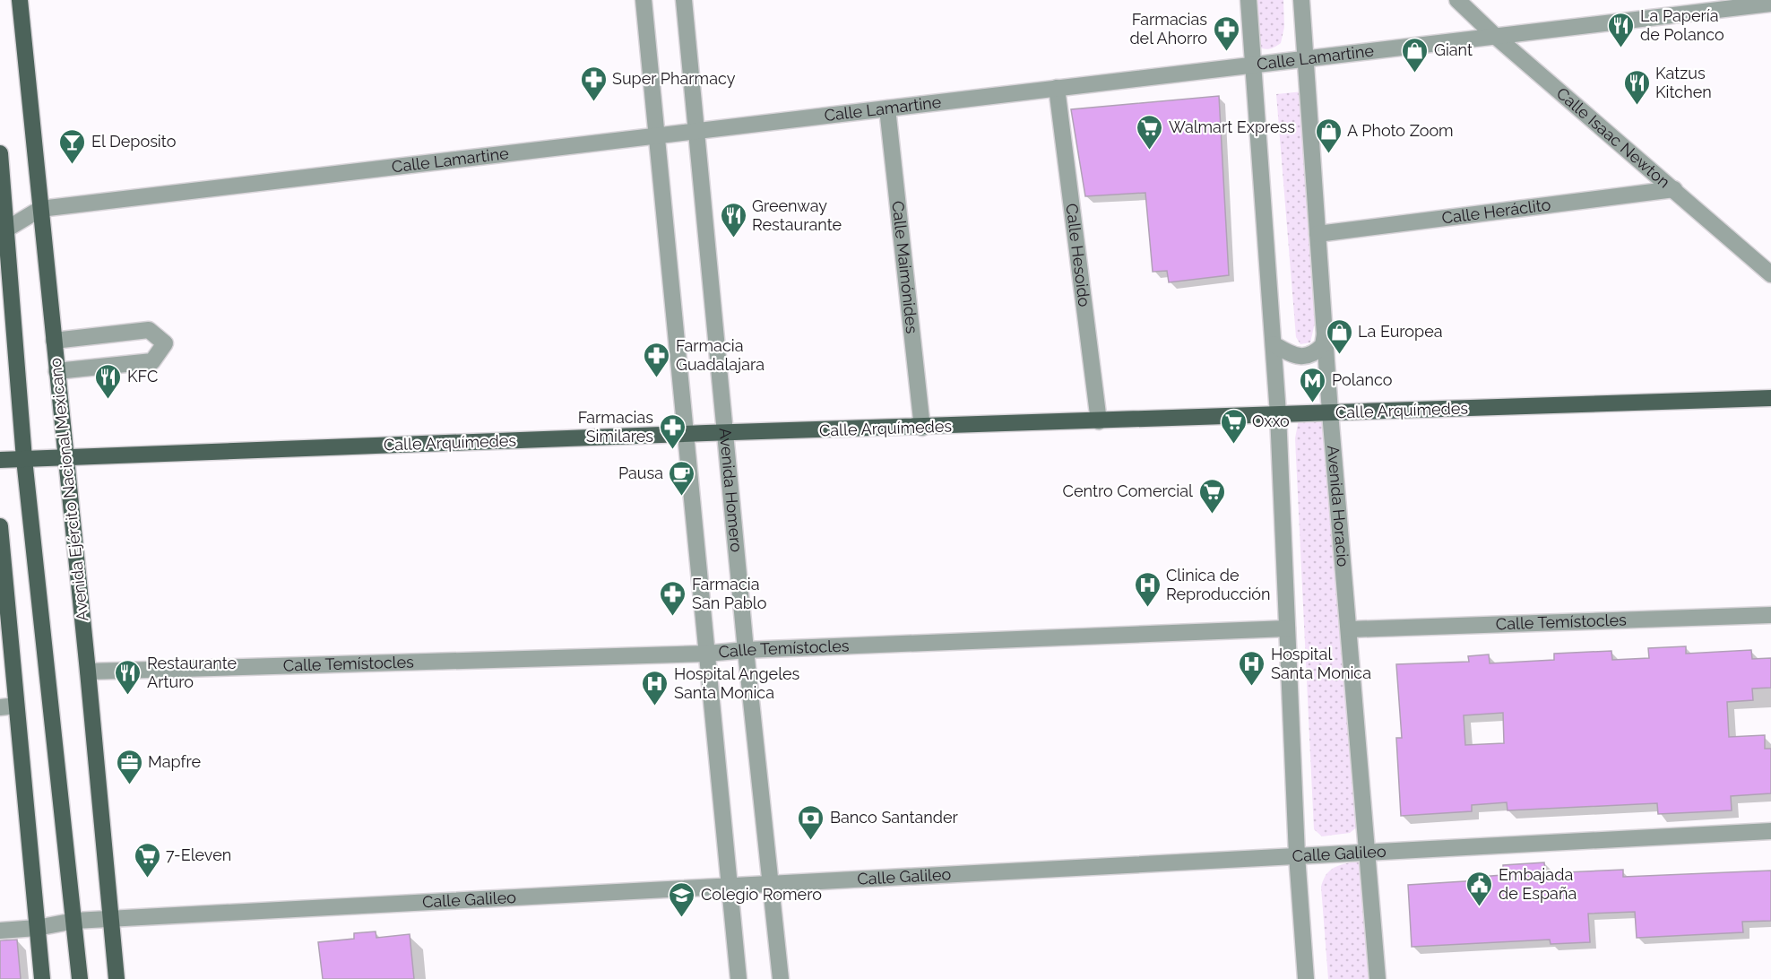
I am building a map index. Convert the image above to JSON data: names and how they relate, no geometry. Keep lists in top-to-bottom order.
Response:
{
  "streets": {
    "main road": ["Calle Arquímedes", "Avenida Ejército Nacional Mexicano"],
    "street": [
      "Calle Lamartine",
      "Calle Isaac Newton",
      "Calle Heráclito",
      "Calle Hesoido",
      "Calle Maimónides",
      "Avenida Homero",
      "Avenida Horacio",
      "Calle Temístocles",
      "Calle Galileo"
    ]
  },
  "crossings": [
    ["Calle Lamartine", "Calle Isaac Newton"],
    ["Calle Lamartine", "Calle Hesoido"],
    ["Calle Lamartine", "Calle Maimónides"],
    ["Calle Lamartine", "Avenida Ejército Nacional Mexicano"],
    ["Calle Lamartine", "Avenida Homero"],
    ["Calle Lamartine", "Avenida Horacio"],
    ["Calle Isaac Newton", "Calle Heráclito"],
    ["Calle Heráclito", "Avenida Horacio"],
    ["Calle Hesoido", "Calle Arquímedes"],
    ["Calle Maimónides", "Calle Arquímedes"],
    ["Calle Arquímedes", "Avenida Ejército Nacional Mexicano"],
    ["Calle Arquímedes", "Avenida Homero"],
    ["Calle Arquímedes", "Avenida Horacio"],
    ["Avenida Ejército Nacional Mexicano", "Calle Temístocles"],
    ["Avenida Ejército Nacional Mexicano", "Calle Galileo"],
    ["Avenida Homero", "Calle Temístocles"],
    ["Avenida Homero", "Calle Galileo"],
    ["Avenida Horacio", "Calle Temístocles"],
    ["Avenida Horacio", "Calle Galileo"]
  ],
  "places": {
    "restaurant": [
      "La Papería de Polanco",
      "Katzus Kitchen",
      "Greenway Restaurante",
      "KFC",
      "Restaurante Arturo"
    ],
    "pharmacy": [
      "Farmacias del Ahorro",
      "Super Pharmacy",
      "Farmacia Guadalajara",
      "Farmacias Similares",
      "Farmacia San Pablo"
    ],
    "shop": ["Giant", "A Photo Zoom", "La Europea"],
    "supermarket": [
      "Walmart Express",
      "Oxxo",
      "Centro Comercial",
      "7-Eleven"
    ],
    "bar": ["El Deposito"],
    "metro station": ["Polanco"],
    "cafe": ["Pausa"],
    "hospital": ["Clinica de Reproducción", "Hospital Santa Monica", "Hospital Angeles Santa Monica"],
    "office": ["Mapfre"],
    "bank": ["Banco Santander"],
    "public building": ["Embajada de España"],
    "school or university": ["Colegio Romero"]
  }
}
